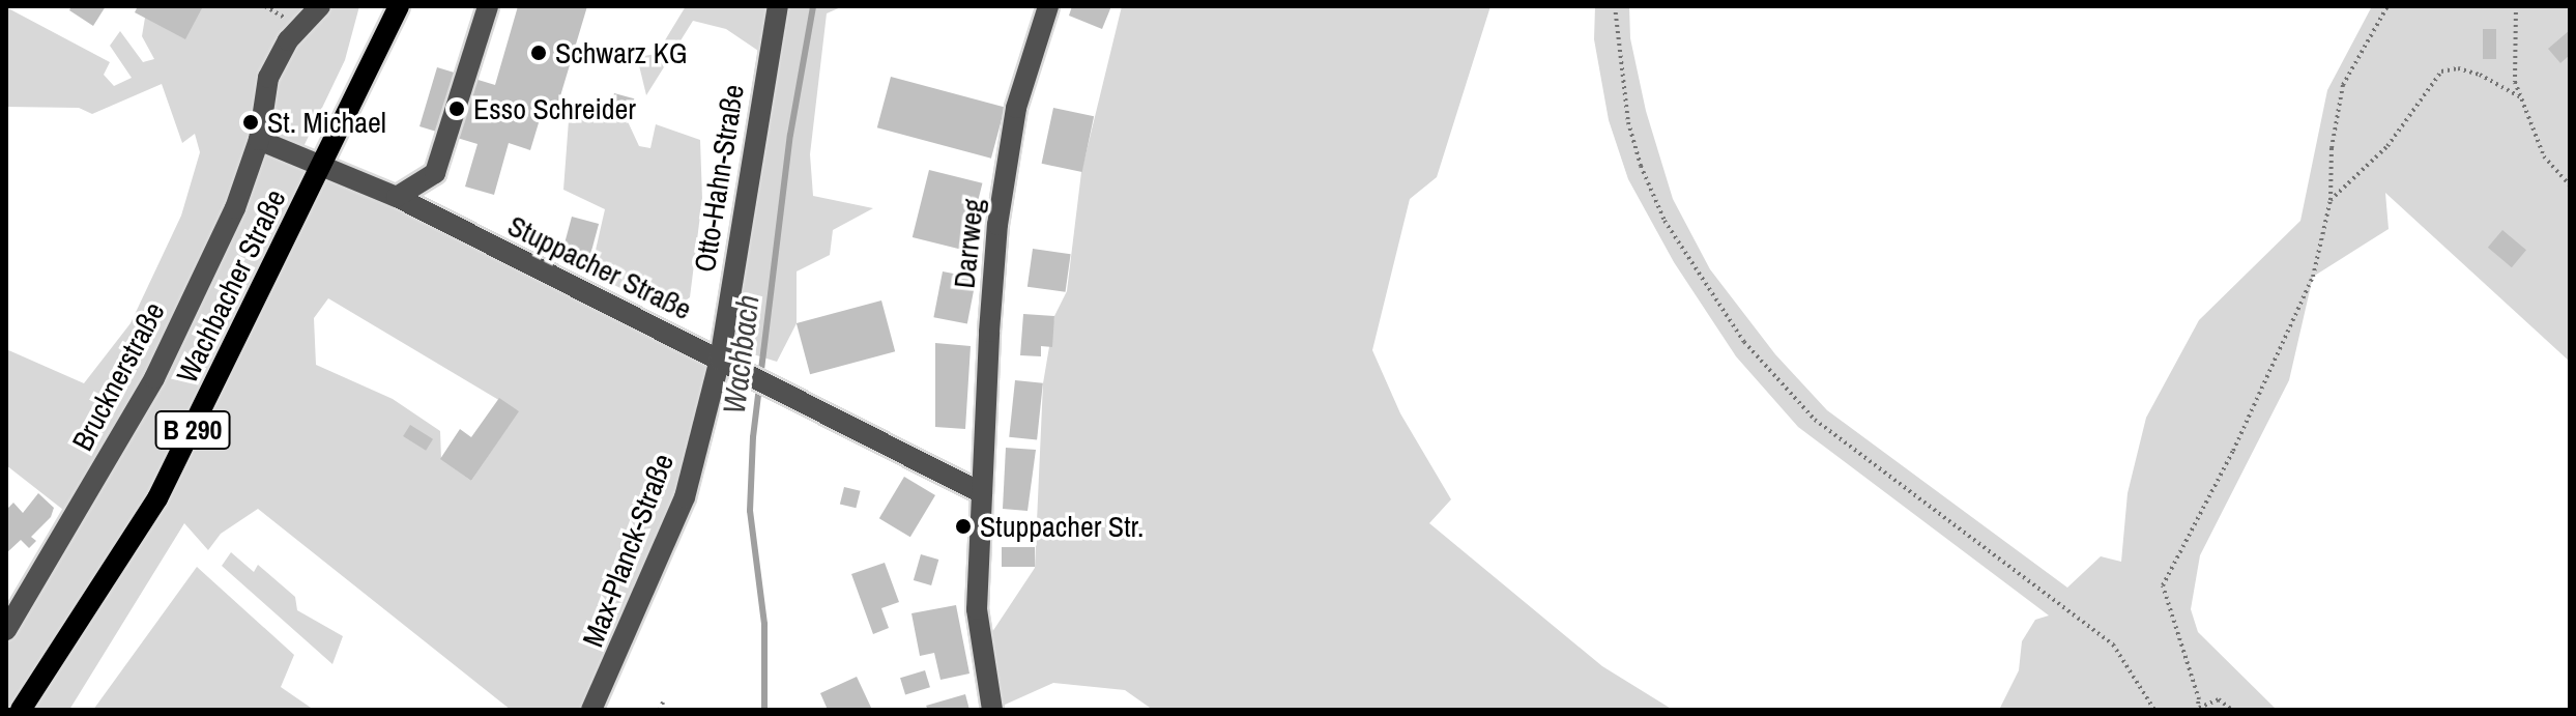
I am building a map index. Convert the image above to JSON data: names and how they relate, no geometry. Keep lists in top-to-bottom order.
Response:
{
  "streets": {
    "main road": ["Wachbacher Straße", "B 290"],
    "street": [
      "Otto-Hahn-Straße",
      "Darrweg",
      "Stuppacher Straße",
      "Brucknerstraße",
      "Max-Planck-Straße"
    ]
  },
  "crossings": [
    ["Otto-Hahn-Straße", "Stuppacher Straße"],
    ["Otto-Hahn-Straße", "Max-Planck-Straße"],
    ["Darrweg", "Stuppacher Straße"],
    ["Stuppacher Straße", "Wachbacher Straße"],
    ["Stuppacher Straße", "Brucknerstraße"],
    ["Stuppacher Straße", "Max-Planck-Straße"]
  ],
  "water": ["Wachbach"],
  "places": [
    "Schwarz KG",
    "Esso Schreider",
    "St. Michael",
    "Stuppacher Str."
  ]
}
